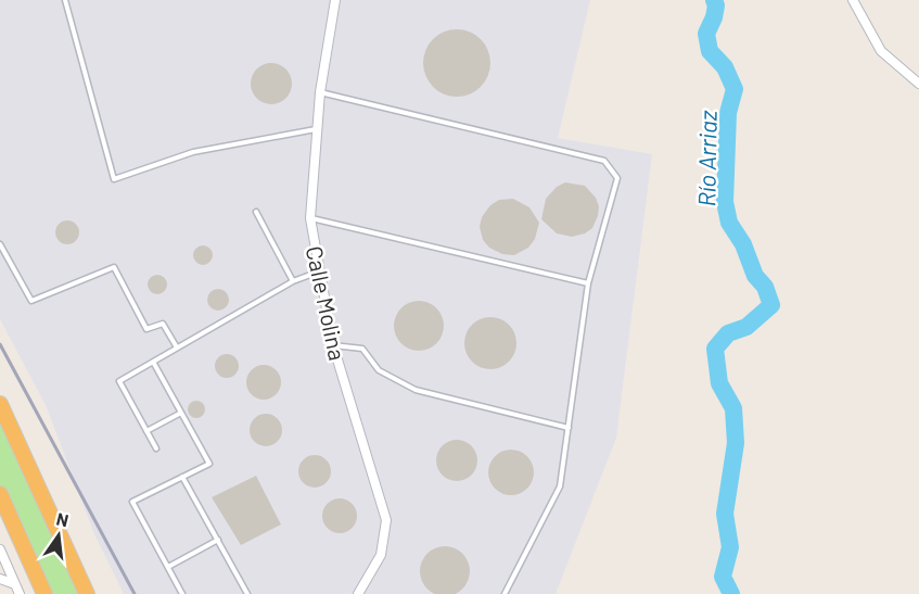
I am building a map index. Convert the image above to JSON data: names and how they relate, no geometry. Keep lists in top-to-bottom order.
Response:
{
  "streets": {
    "street": ["Calle Molina"]
  },
  "water": ["Río Arriaz"],
  "north": "top"
}
